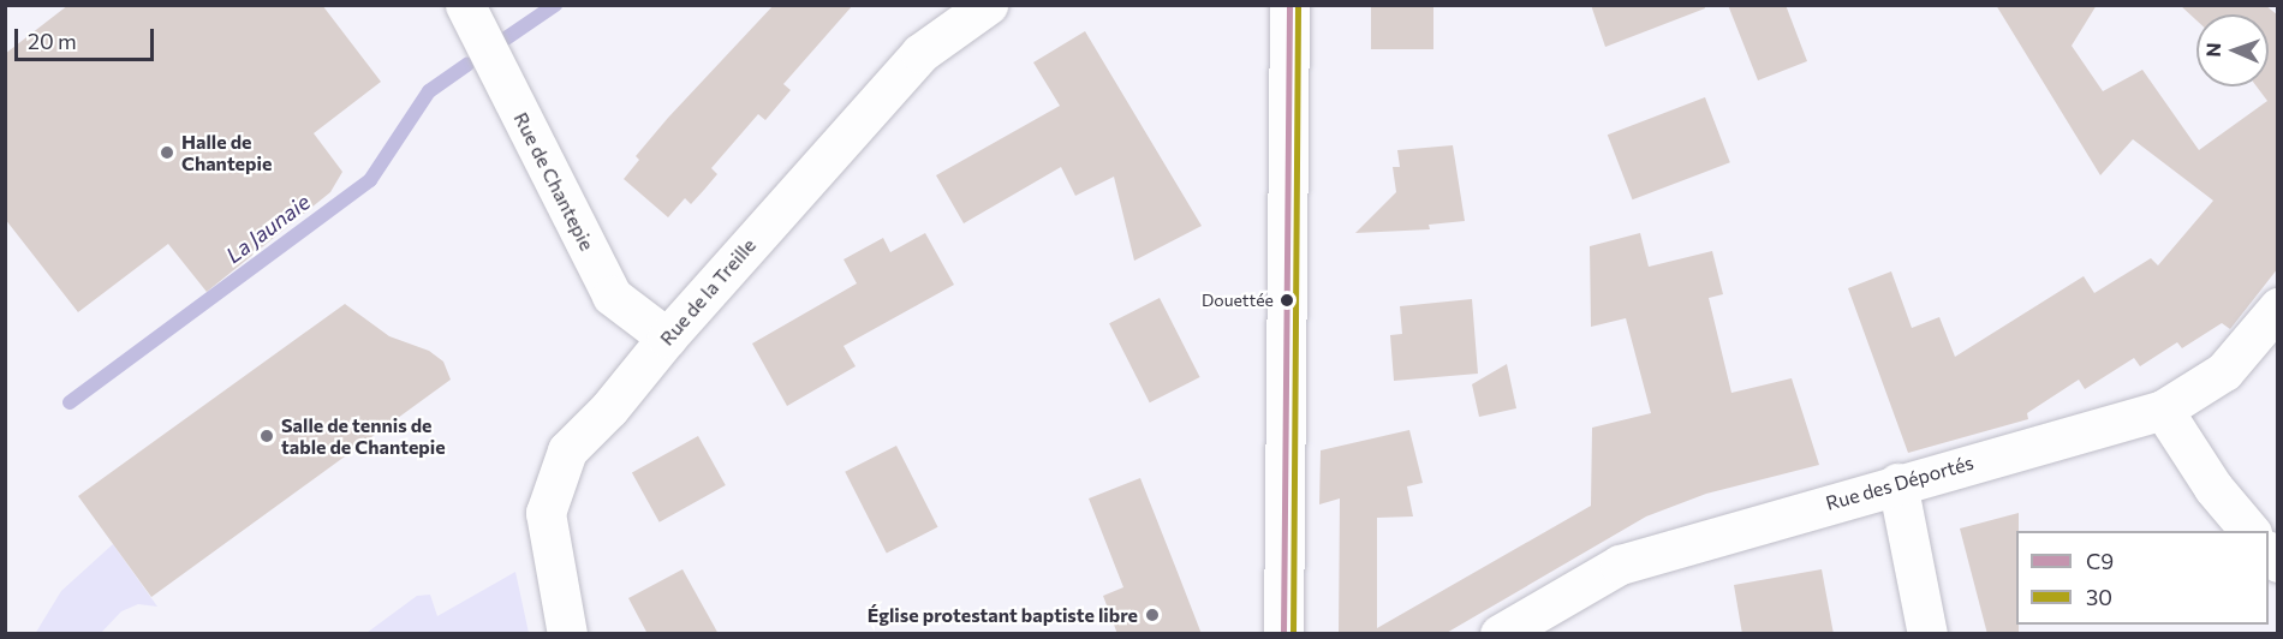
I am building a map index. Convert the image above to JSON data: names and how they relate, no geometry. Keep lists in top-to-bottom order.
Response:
{
  "streets": {
    "street": ["Rue de Chantepie", "Rue de la Treille", "Rue des Déportés"]
  },
  "crossings": [
    ["Rue de Chantepie", "Rue de la Treille"]
  ],
  "water": ["La Jaunaie"],
  "places": [
    "Halle de Chantepie",
    "Douettée",
    "Salle de tennis de table de Chantepie",
    "Église protestant baptiste libre"
  ],
  "lines": ["transit line C9", "transit line 30"],
  "legend": ["C9", "30"],
  "scale_bar": "20 m",
  "north": "left"
}
